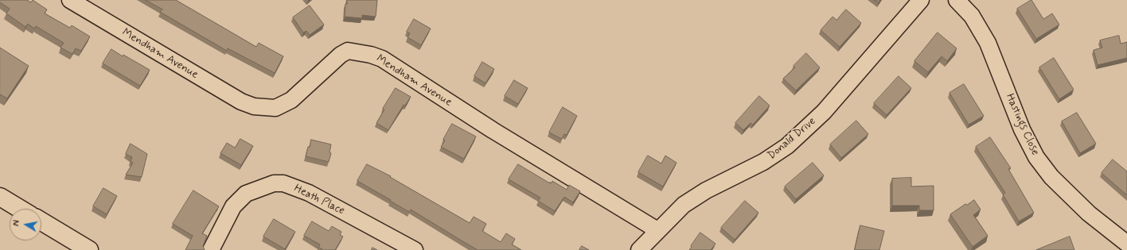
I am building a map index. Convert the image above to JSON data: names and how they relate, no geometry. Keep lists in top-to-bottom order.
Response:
{
  "streets": {
    "street": [
      "Mendham Avenue",
      "Hastings Close",
      "Donald Drive",
      "Heath Place"
    ]
  },
  "crossings": [
    ["Mendham Avenue", "Donald Drive"]
  ],
  "north": "left"
}
